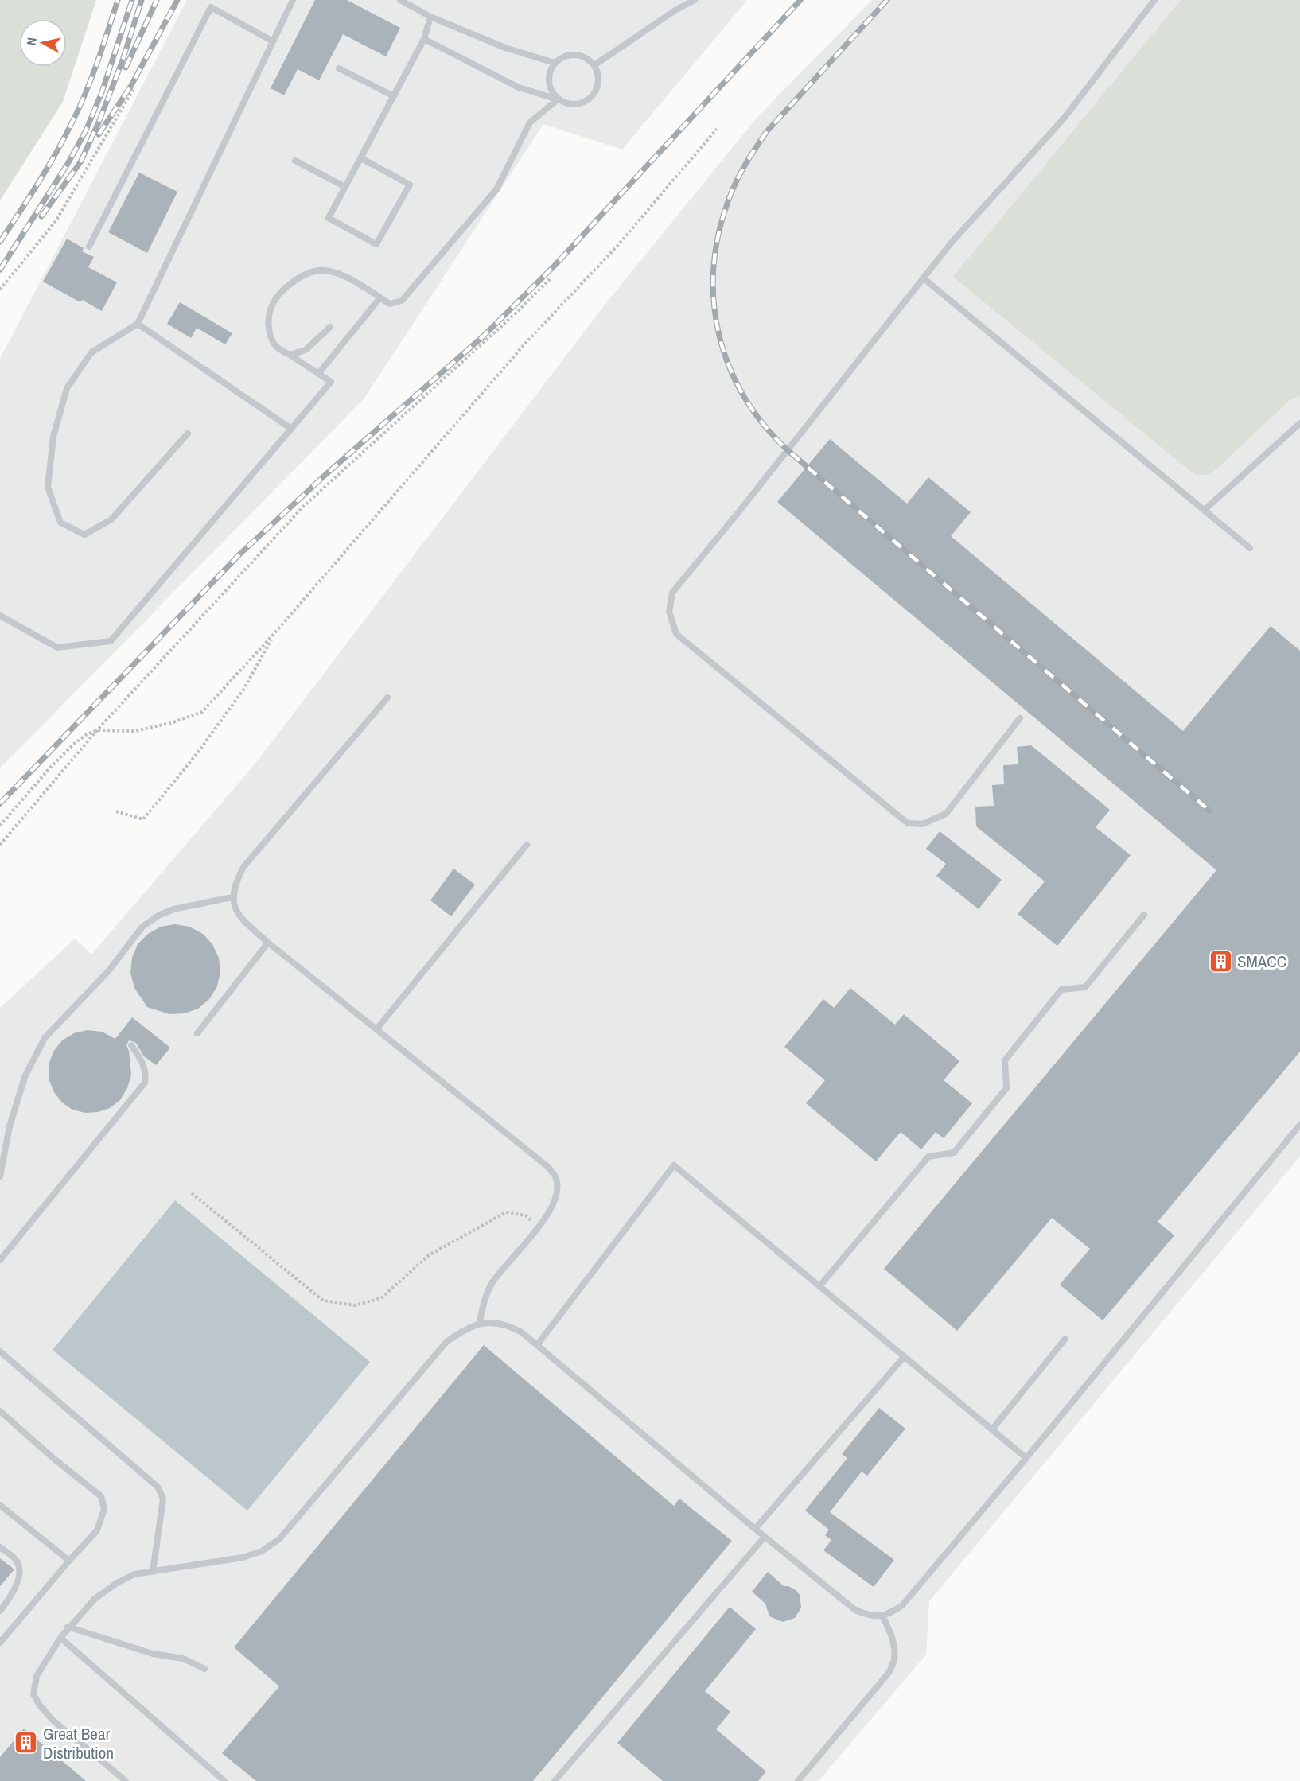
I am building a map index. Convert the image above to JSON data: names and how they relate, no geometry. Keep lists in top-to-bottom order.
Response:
{
  "places": {
    "building": ["SMACC", "Great Bear Distribution"]
  },
  "north": "left"
}
